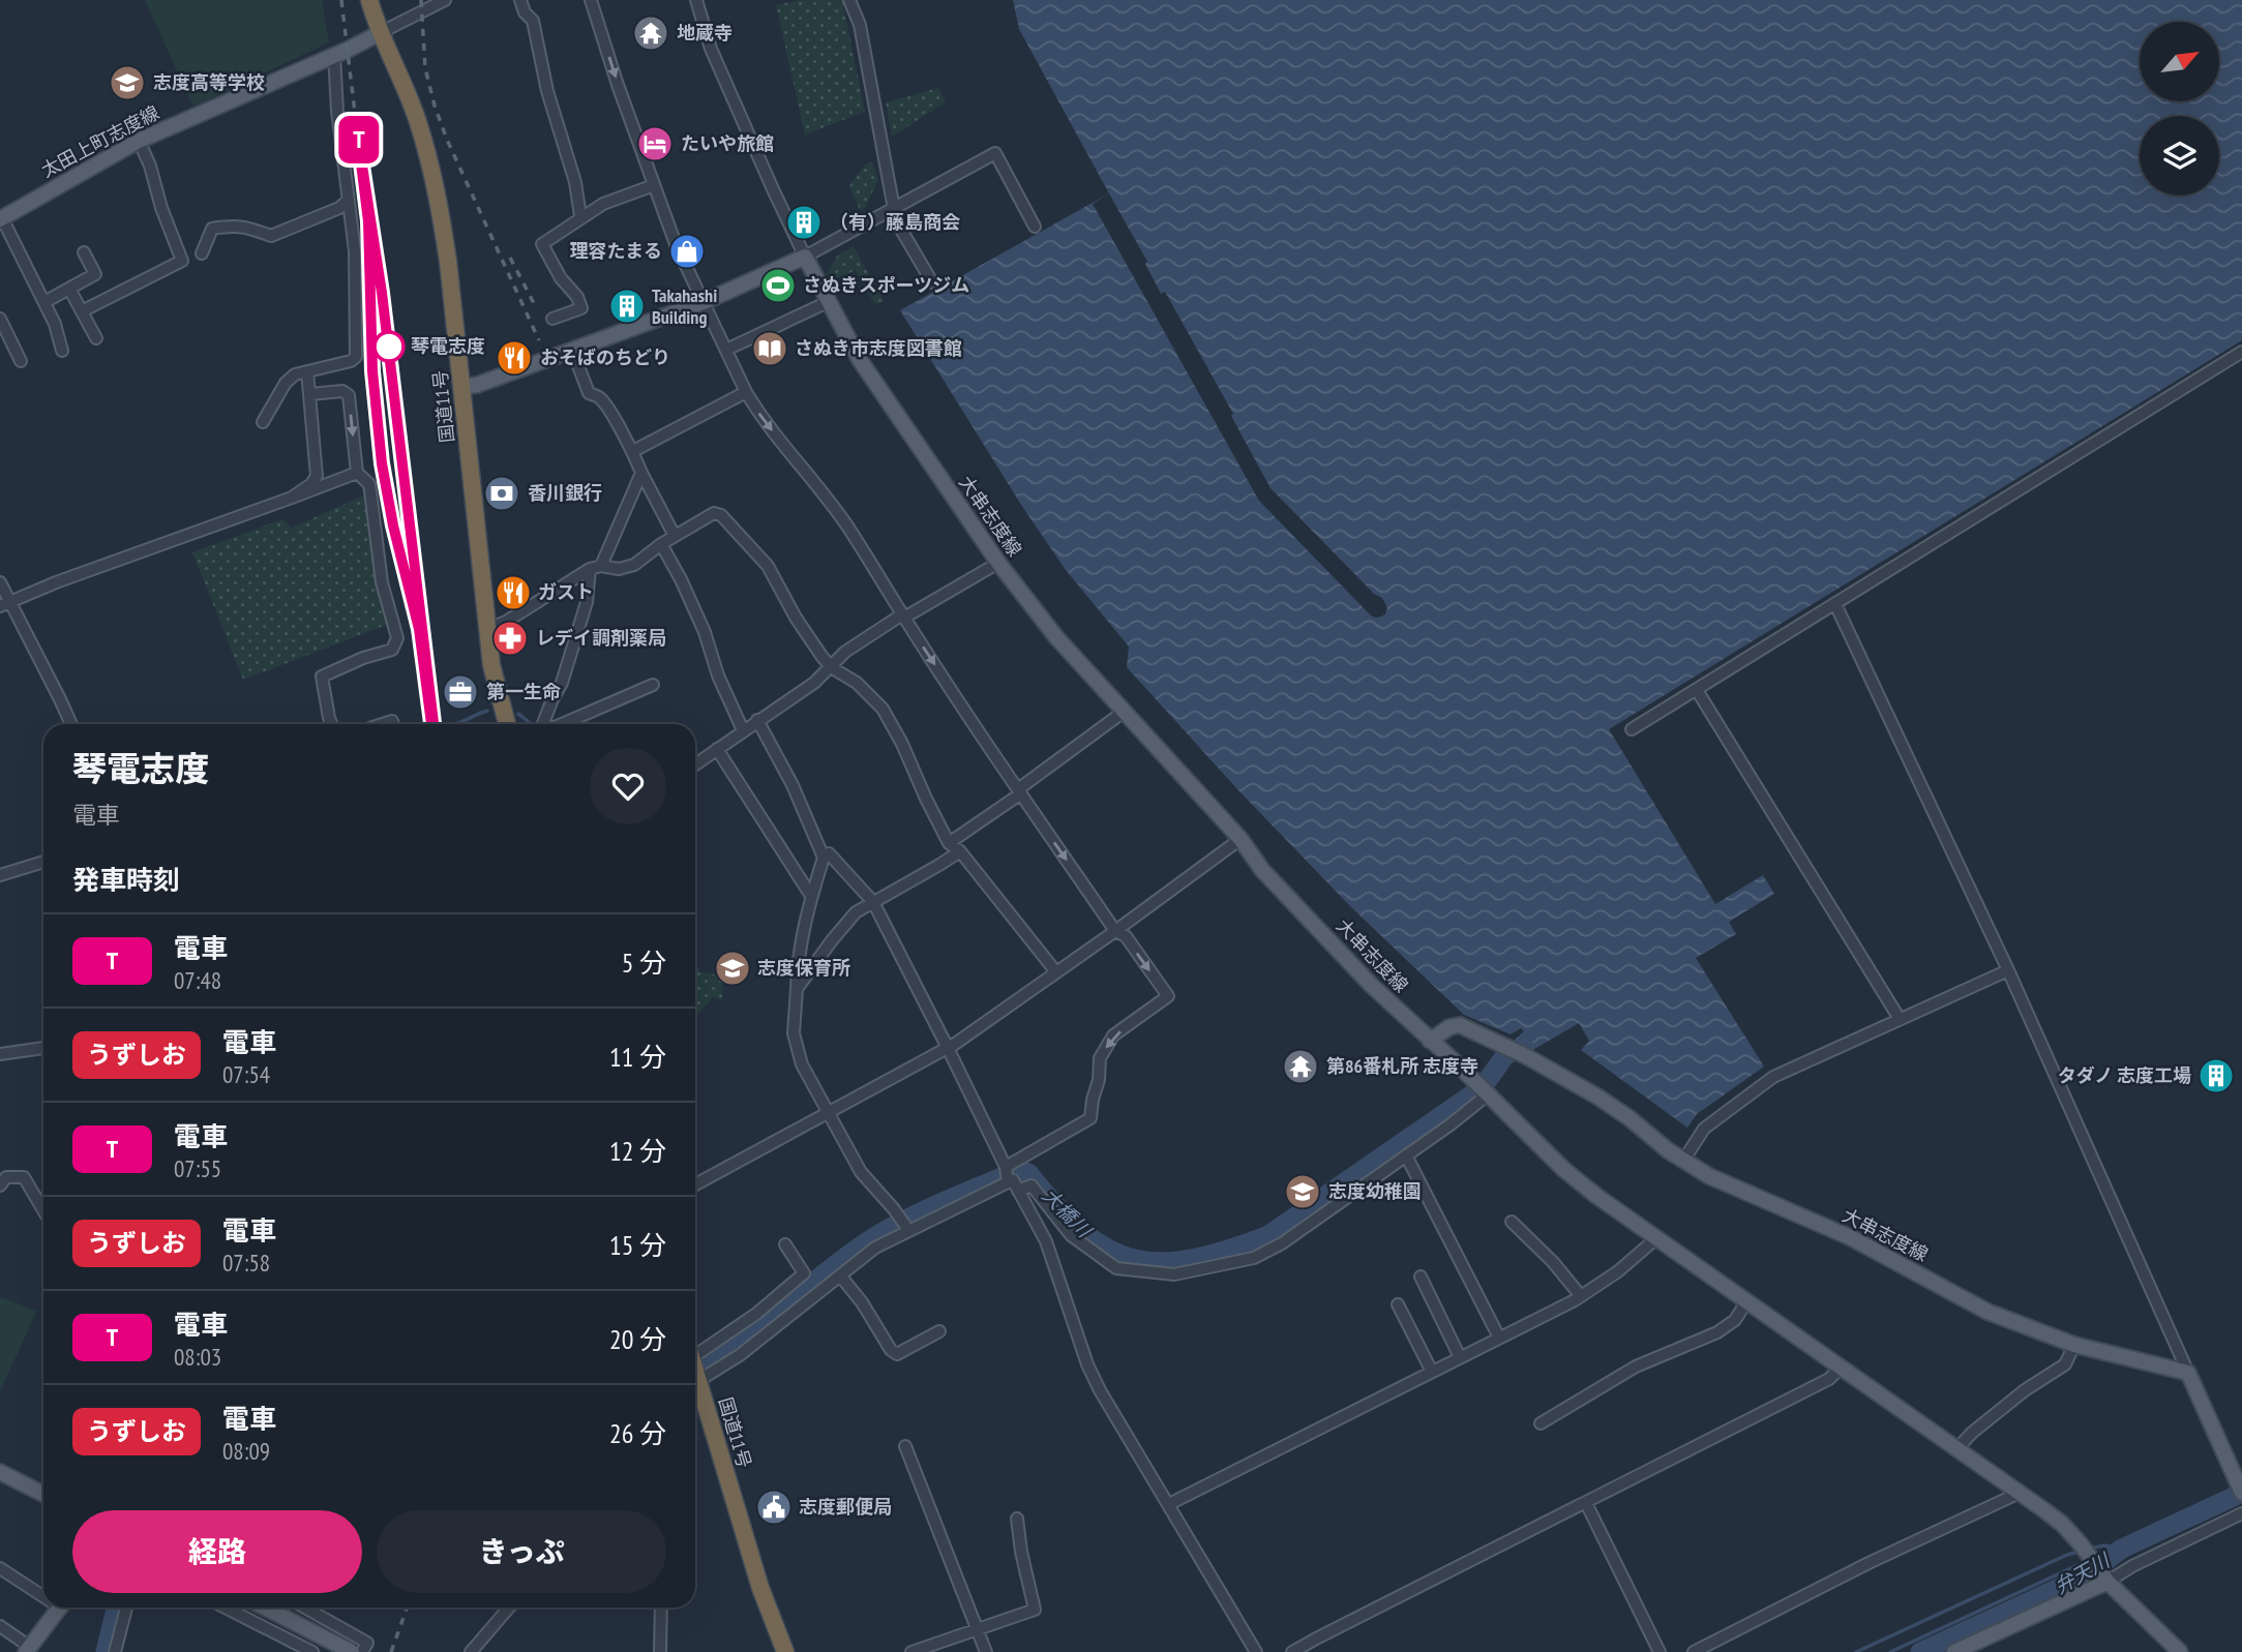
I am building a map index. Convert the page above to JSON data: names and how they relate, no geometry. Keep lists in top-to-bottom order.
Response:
{
  "streets": {
    "highway": ["国道11号"],
    "main road": ["太田上町志度線", "大串志度線"]
  },
  "crossings": [
    ["太田上町志度線", "国道11号"]
  ],
  "water": ["大橋川", "弁天川"],
  "places": {
    "temple": ["地蔵寺", "第86番札所 志度寺"],
    "school or university": ["志度高等学校", "志度保育所", "志度幼稚園"],
    "hotel": ["たいや旅館"],
    "building": ["（有）藤島商会", "Takahashi Building", "タダノ 志度工場"],
    "shop": ["理容たまる"],
    "sports": ["さぬきスポーツジム"],
    "other": ["琴電志度"],
    "library": ["さぬき市志度図書館"],
    "restaurant": ["おそばのちどり", "ガスト"],
    "bank": ["香川銀行"],
    "pharmacy": ["レデイ調剤薬局"],
    "office": ["第一生命"],
    "public building": ["志度郵便局"]
  },
  "north": "top right",
  "page": {
    "on_map": "T",
    "heading": [
      ["琴電志度", "電車"],
      "発車時刻"
    ],
    "list": [
      {
        "mark": "T",
        "name": "電車",
        "note": "07:48",
        "value": "5 分"
      },
      {
        "mark": "うずしお",
        "name": "電車",
        "note": "07:54",
        "value": "11 分"
      },
      {
        "mark": "T",
        "name": "電車",
        "note": "07:55",
        "value": "12 分"
      },
      {
        "mark": "うずしお",
        "name": "電車",
        "note": "07:58",
        "value": "15 分"
      },
      {
        "mark": "T",
        "name": "電車",
        "note": "08:03",
        "value": "20 分"
      },
      {
        "mark": "うずしお",
        "name": "電車",
        "note": "08:09",
        "value": "26 分"
      }
    ],
    "buttons": ["経路", "きっぷ"]
  }
}
